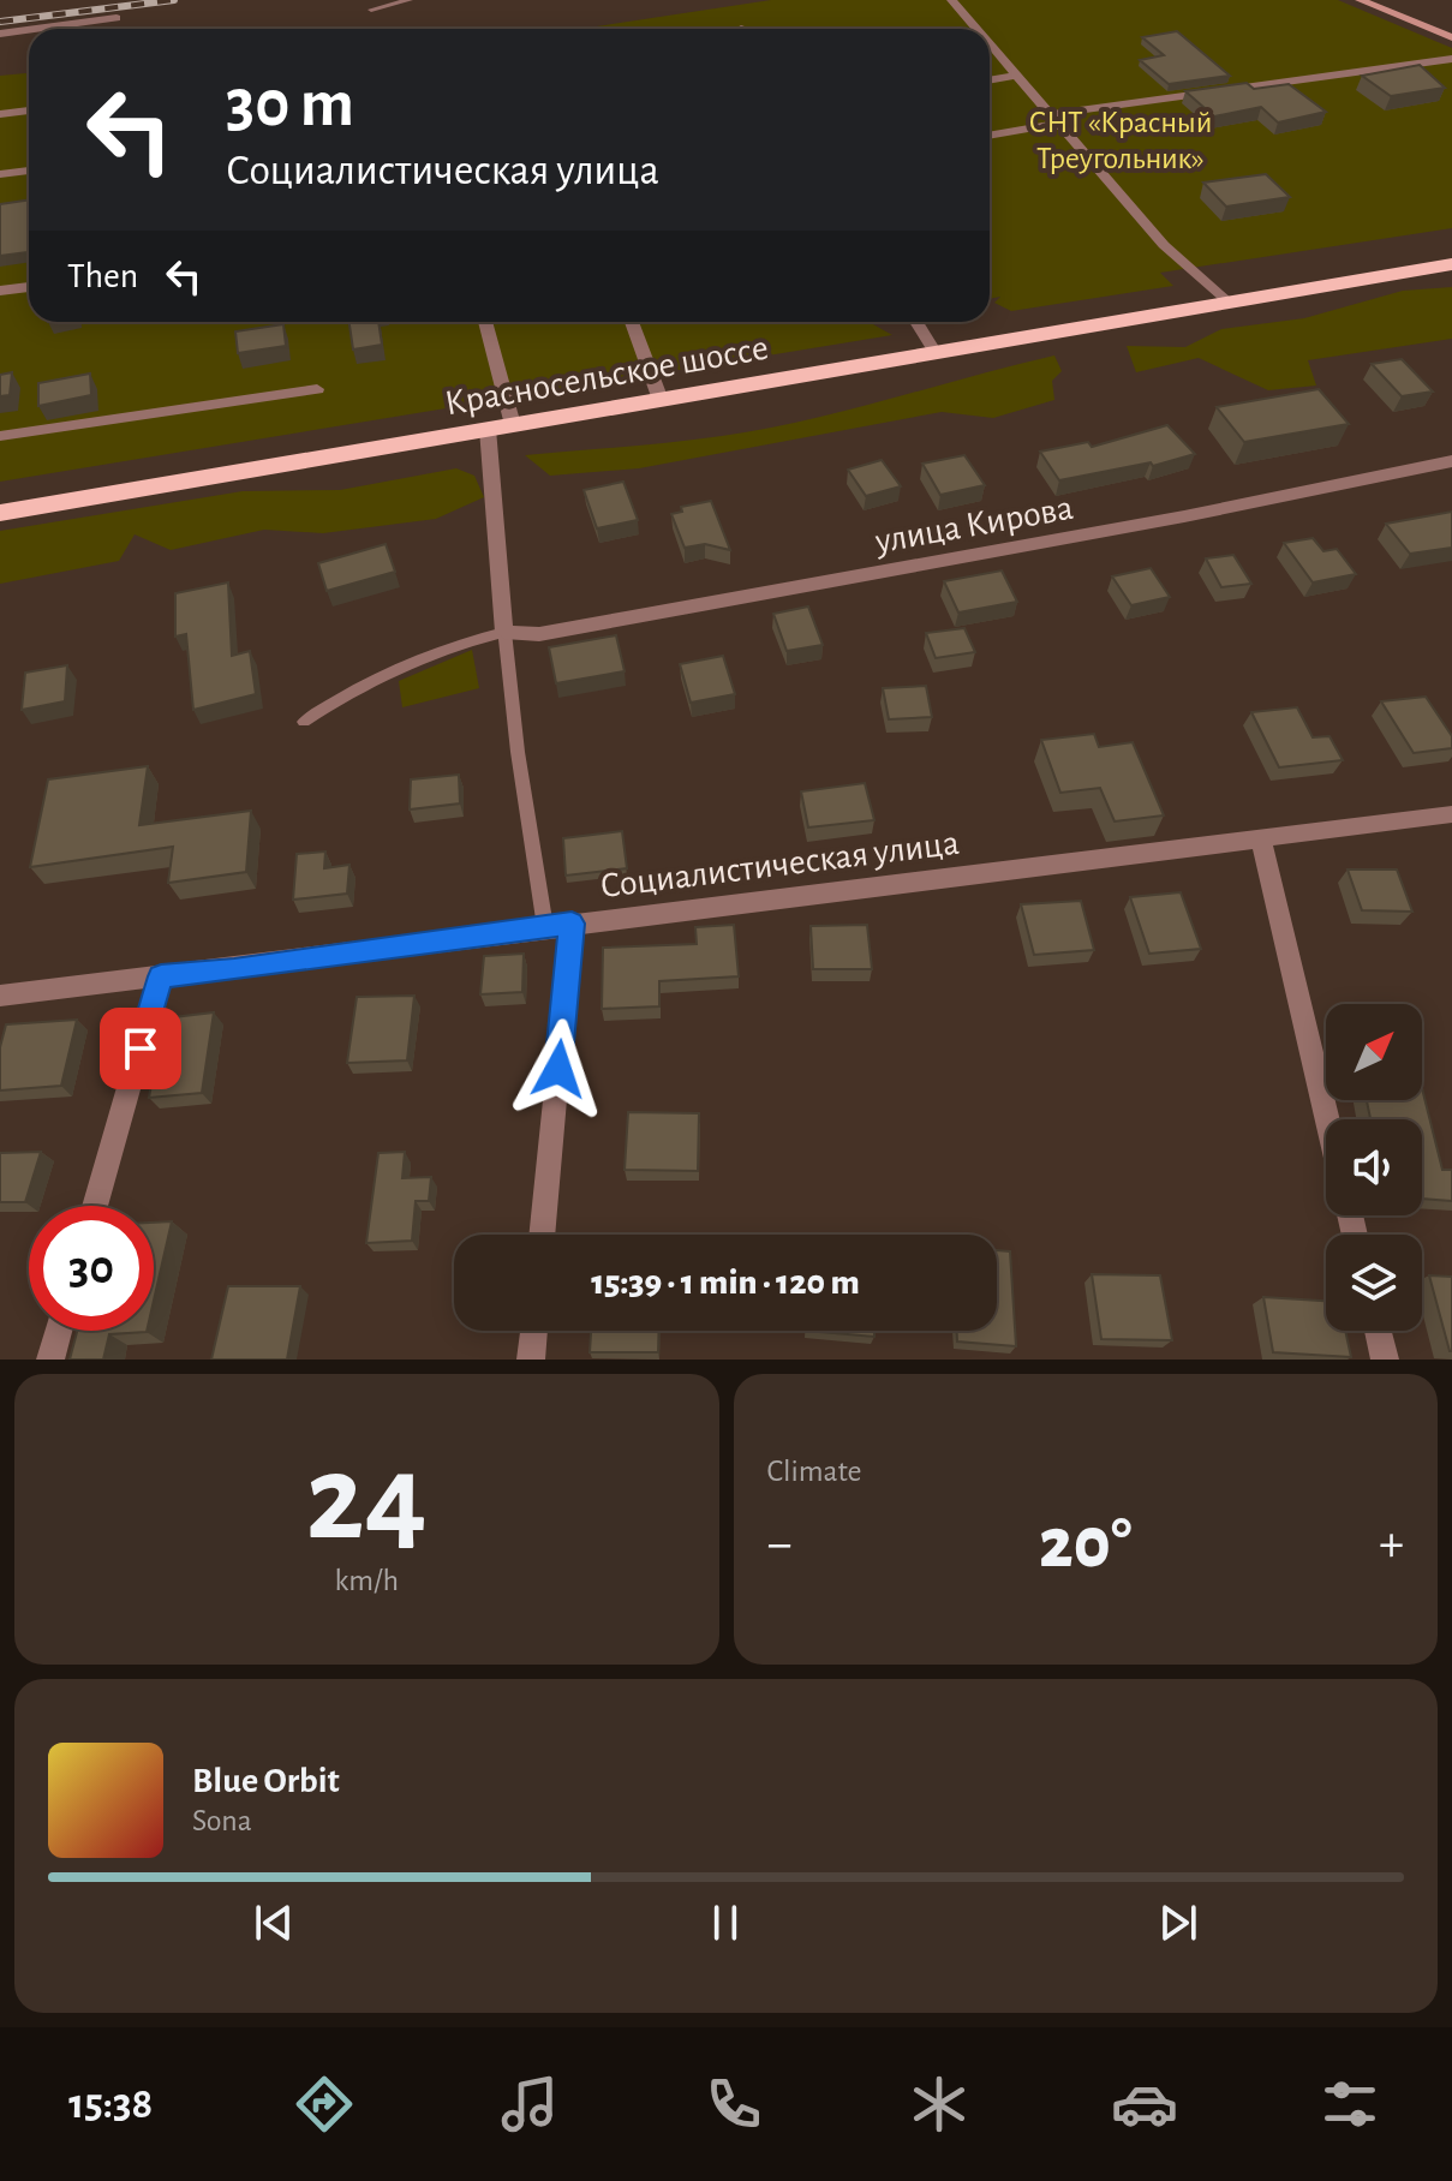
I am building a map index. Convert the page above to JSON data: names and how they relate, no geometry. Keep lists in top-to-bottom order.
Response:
{
  "streets": {
    "highway": ["Красносельское шоссе"],
    "street": ["улица Кирова", "Социалистическая улица"]
  },
  "parks": ["СНТ «Красный Треугольник»"],
  "north": "top right",
  "page": {
    "turn": ["30 m", "Социалистическая улица"],
    "then": "Then",
    "limit": "30",
    "trip": "15:39 · 1 min · 120 m",
    "tile": [
      ["24", "km/h"],
      "Climate"
    ],
    "heat": ["−", "20°", "+"],
    "song": ["Blue Orbit", "Sona"],
    "tabs": "15:38"
  }
}
